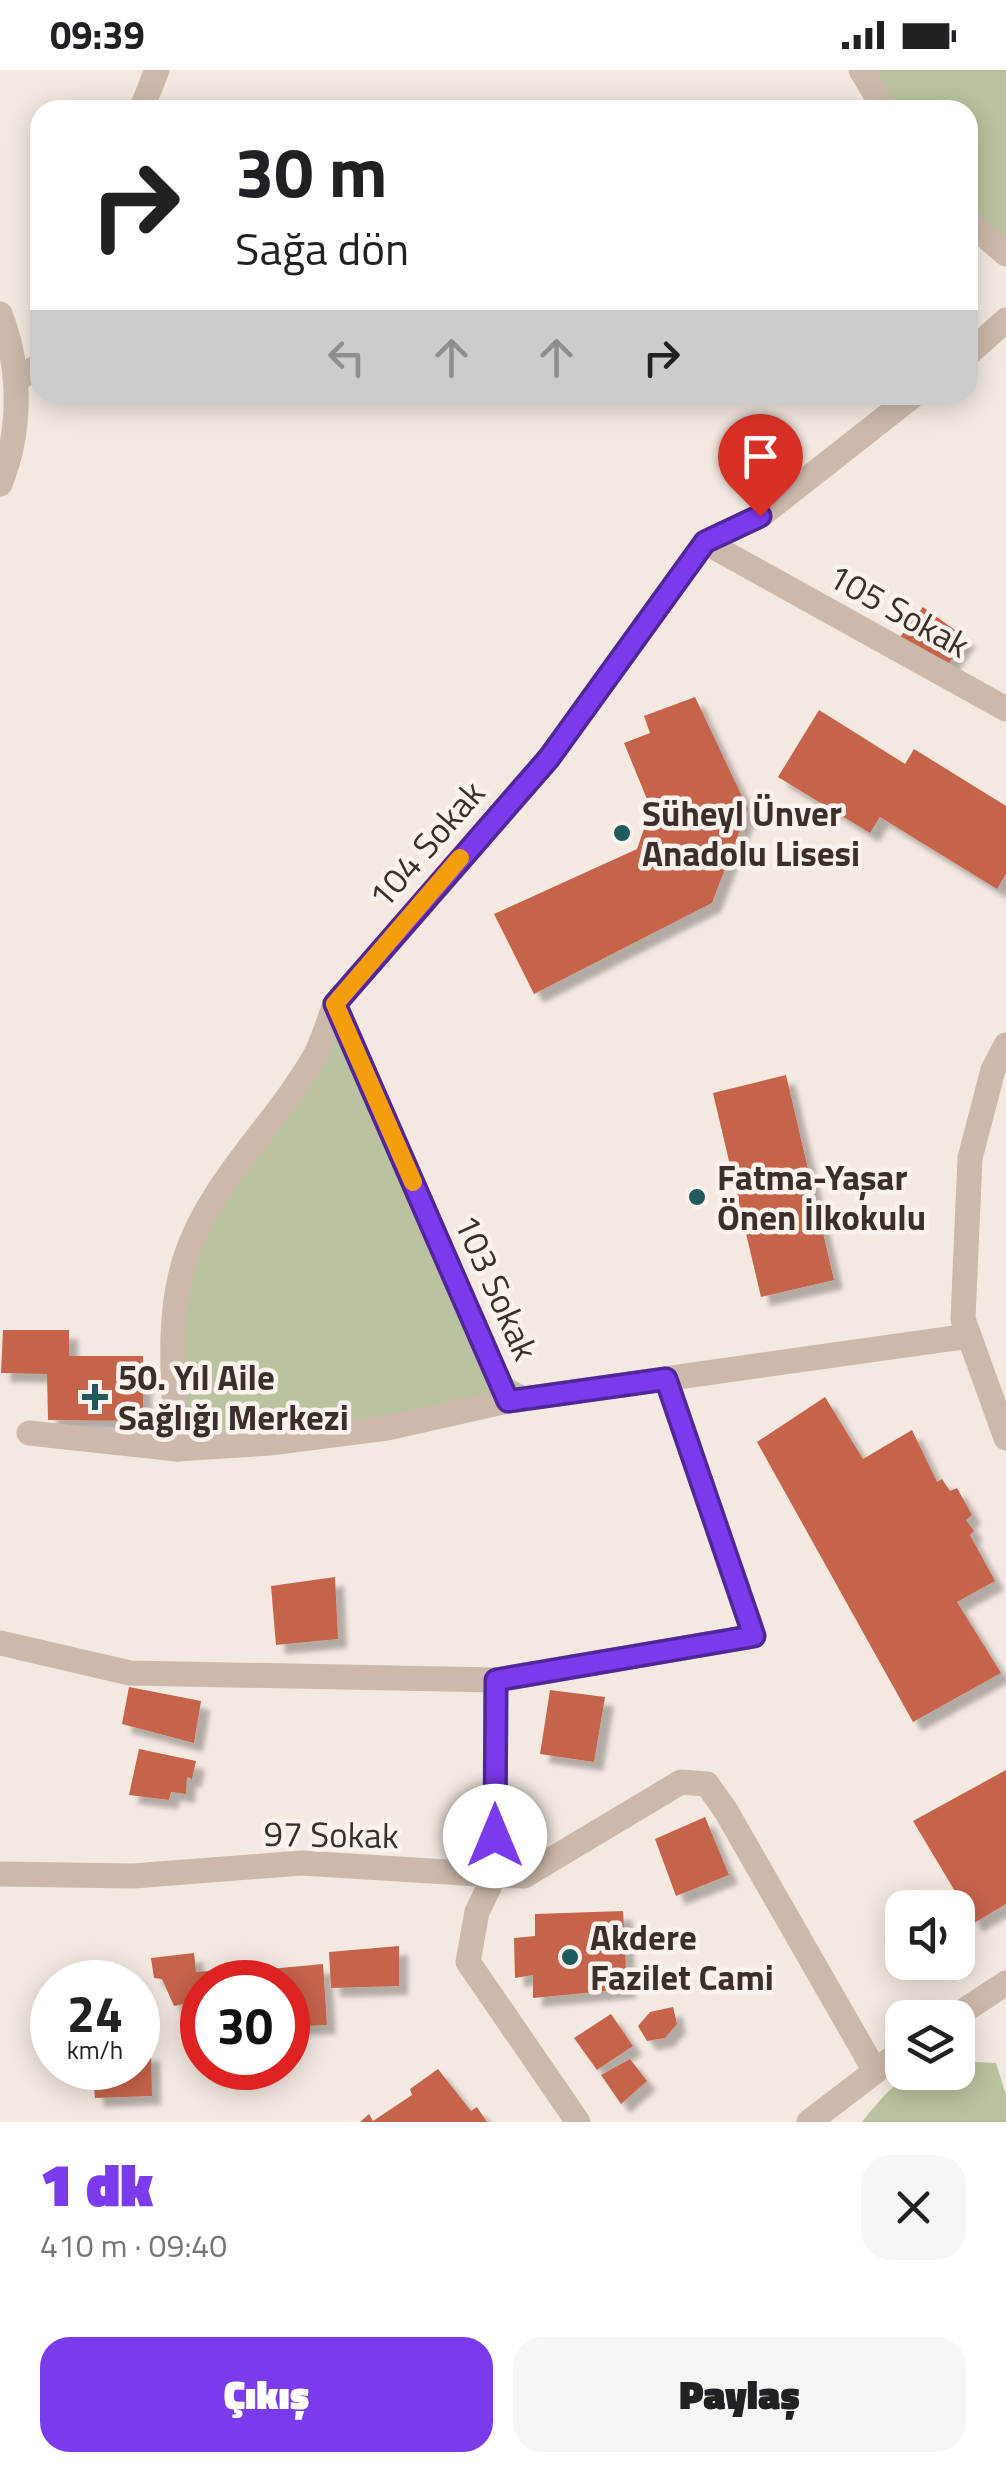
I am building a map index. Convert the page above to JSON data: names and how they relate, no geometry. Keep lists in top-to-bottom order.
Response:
{
  "streets": {
    "street": [
      "105 Sokak",
      "104 Sokak",
      "103 Sokak",
      "97 Sokak"
    ]
  },
  "crossings": [
    ["105 Sokak", "104 Sokak"],
    ["104 Sokak", "103 Sokak"]
  ],
  "places": {
    "other": ["Süheyl Ünver Anadolu Lisesi", "Fatma-Yaşar Önen İlkokulu", "Akdere Fazilet Cami"],
    "health": ["50. Yıl Aile Sağlığı Merkezi"]
  },
  "page": {
    "status": "09:39",
    "turn": ["30 m", "Sağa dön"],
    "speed": "24 km/h",
    "limit": "30",
    "heading": ["1 dk", "410 m · 09:40"],
    "buttons": ["Çıkış", "Paylaş"]
  }
}
